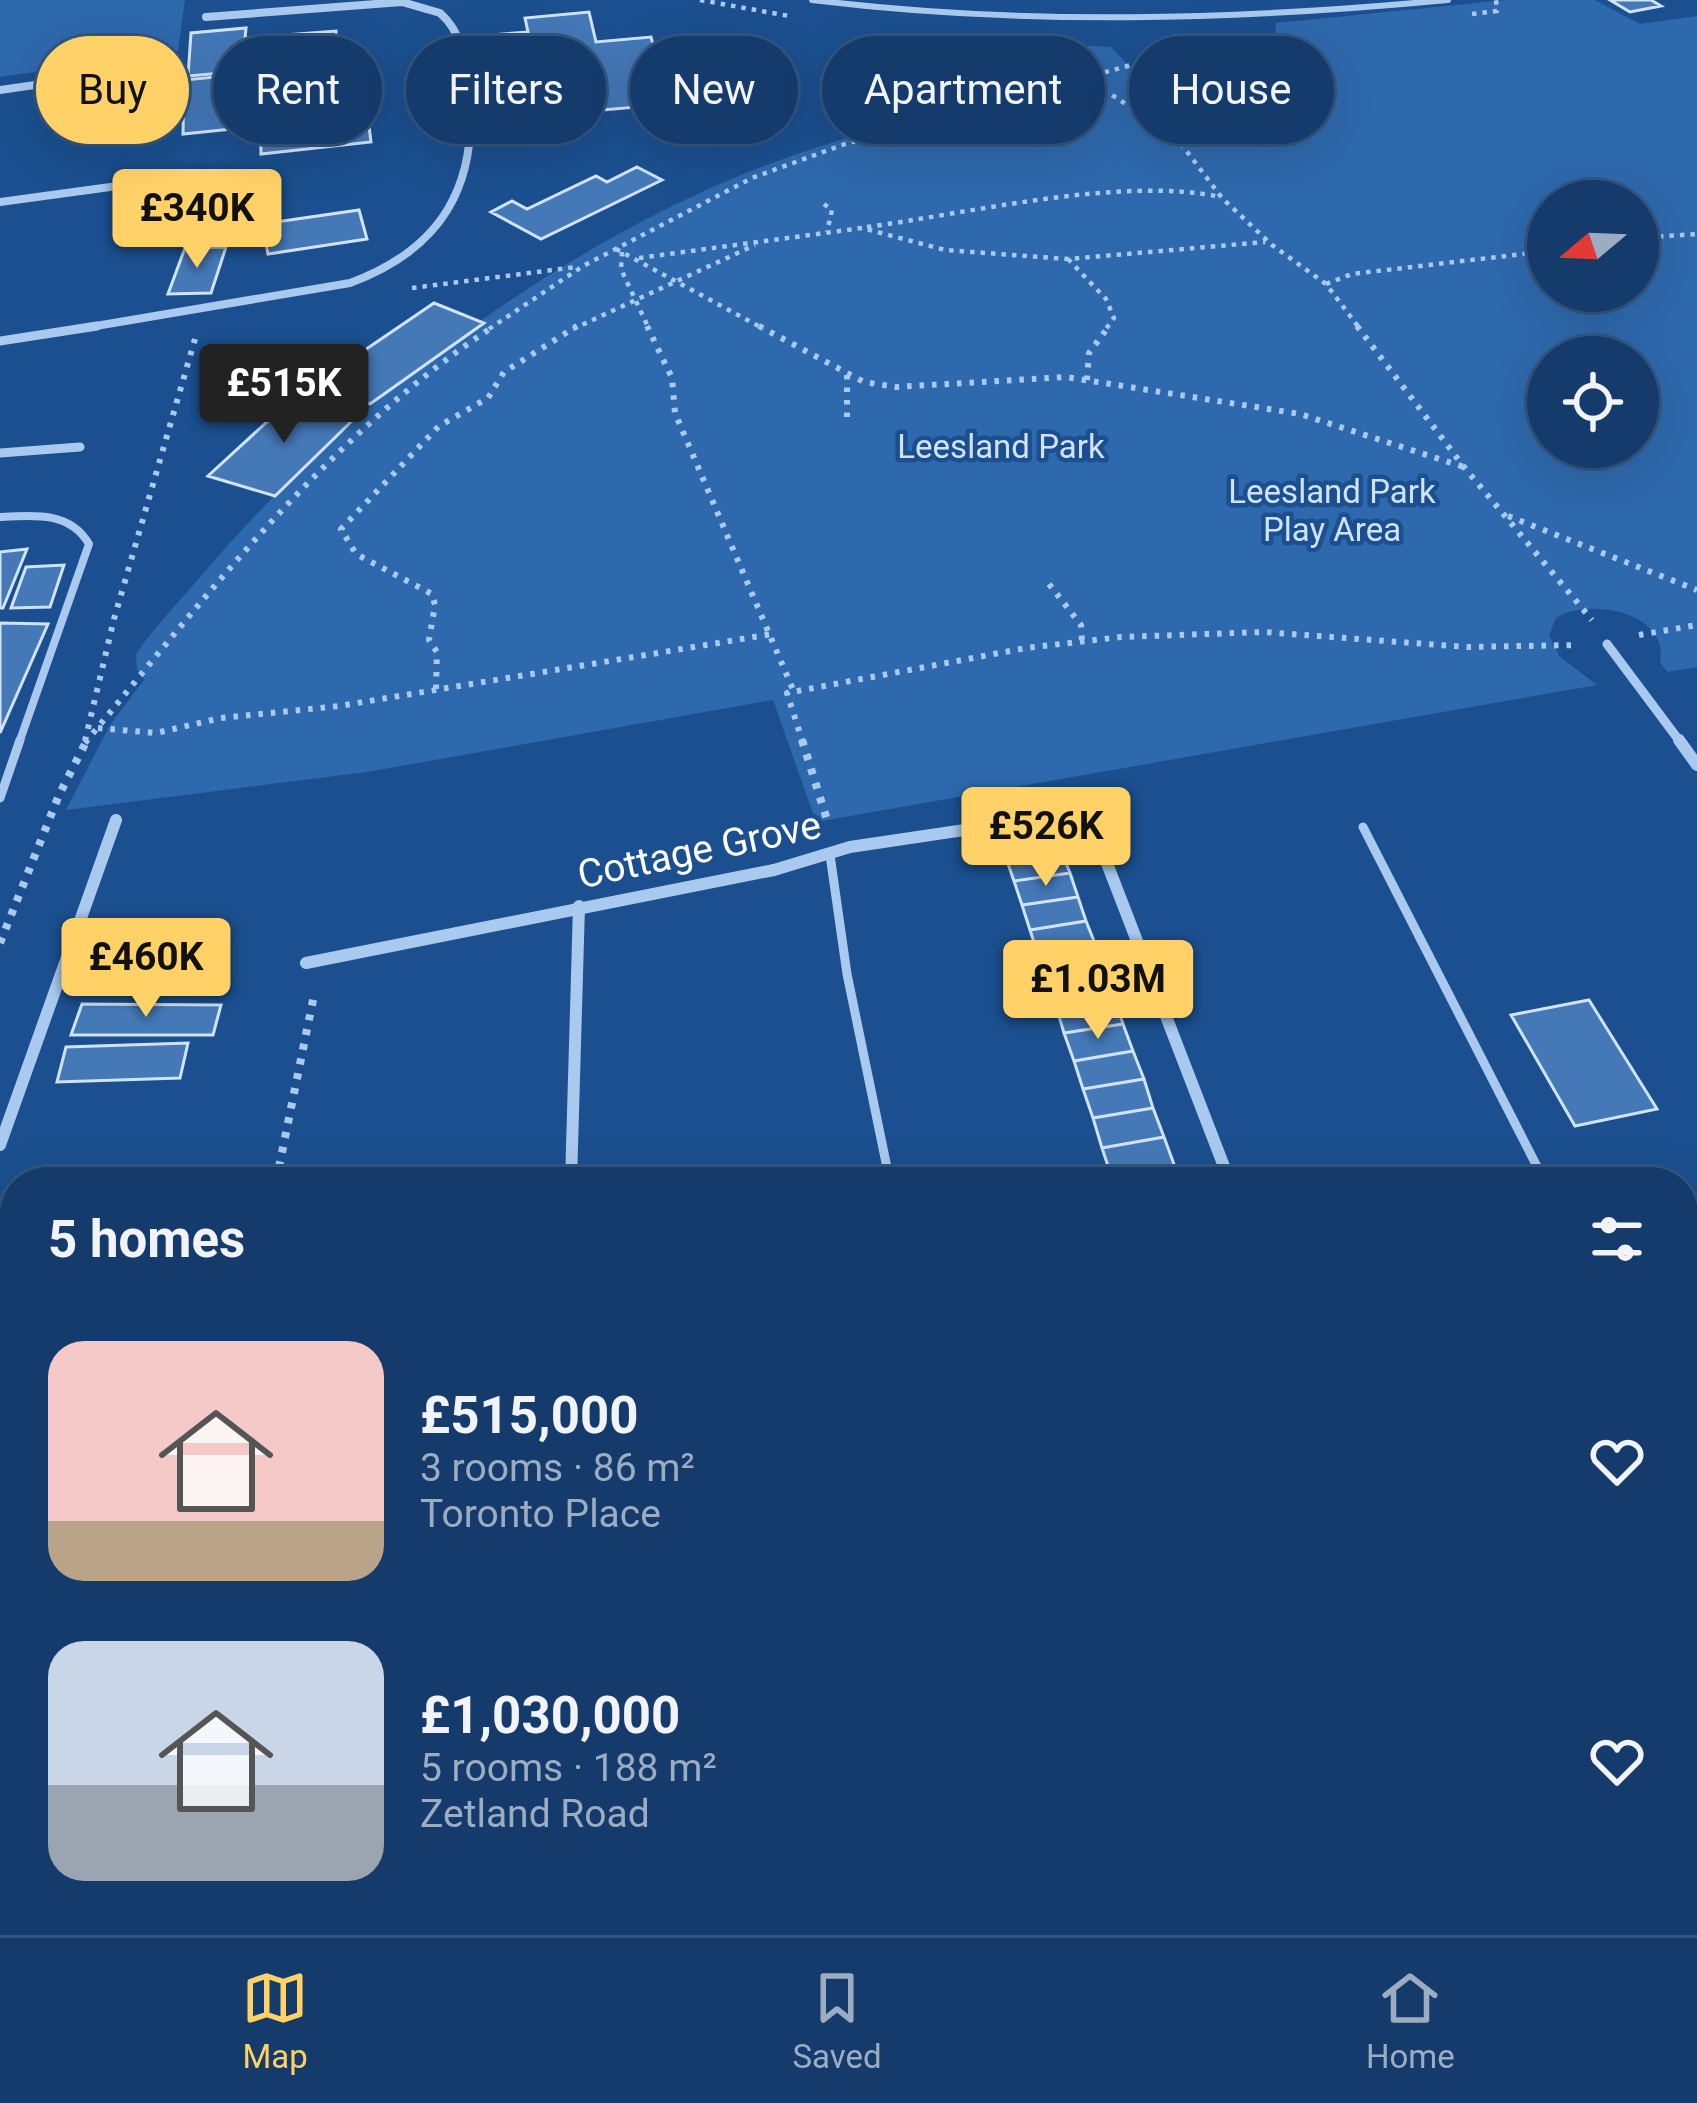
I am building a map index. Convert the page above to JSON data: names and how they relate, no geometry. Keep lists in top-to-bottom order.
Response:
{
  "streets": {
    "street": ["Cottage Grove"]
  },
  "parks": ["Leesland Park", "Leesland Park Play Area"],
  "north": "left",
  "page": {
    "chip": [
      "Buy",
      "Rent",
      "Filters",
      "New",
      "Apartment",
      "House"
    ],
    "price": [
      "£340K",
      "£515K",
      "£526K",
      "£460K",
      "£1.03M"
    ],
    "heading": "5 homes",
    "list": [
      {
        "name": "£515,000",
        "note": "3 rooms · 86 m² · Toronto Place"
      },
      {
        "name": "£1,030,000",
        "note": "5 rooms · 188 m² · Zetland Road"
      }
    ],
    "tabs": ["Map", "Saved", "Home"]
  }
}
